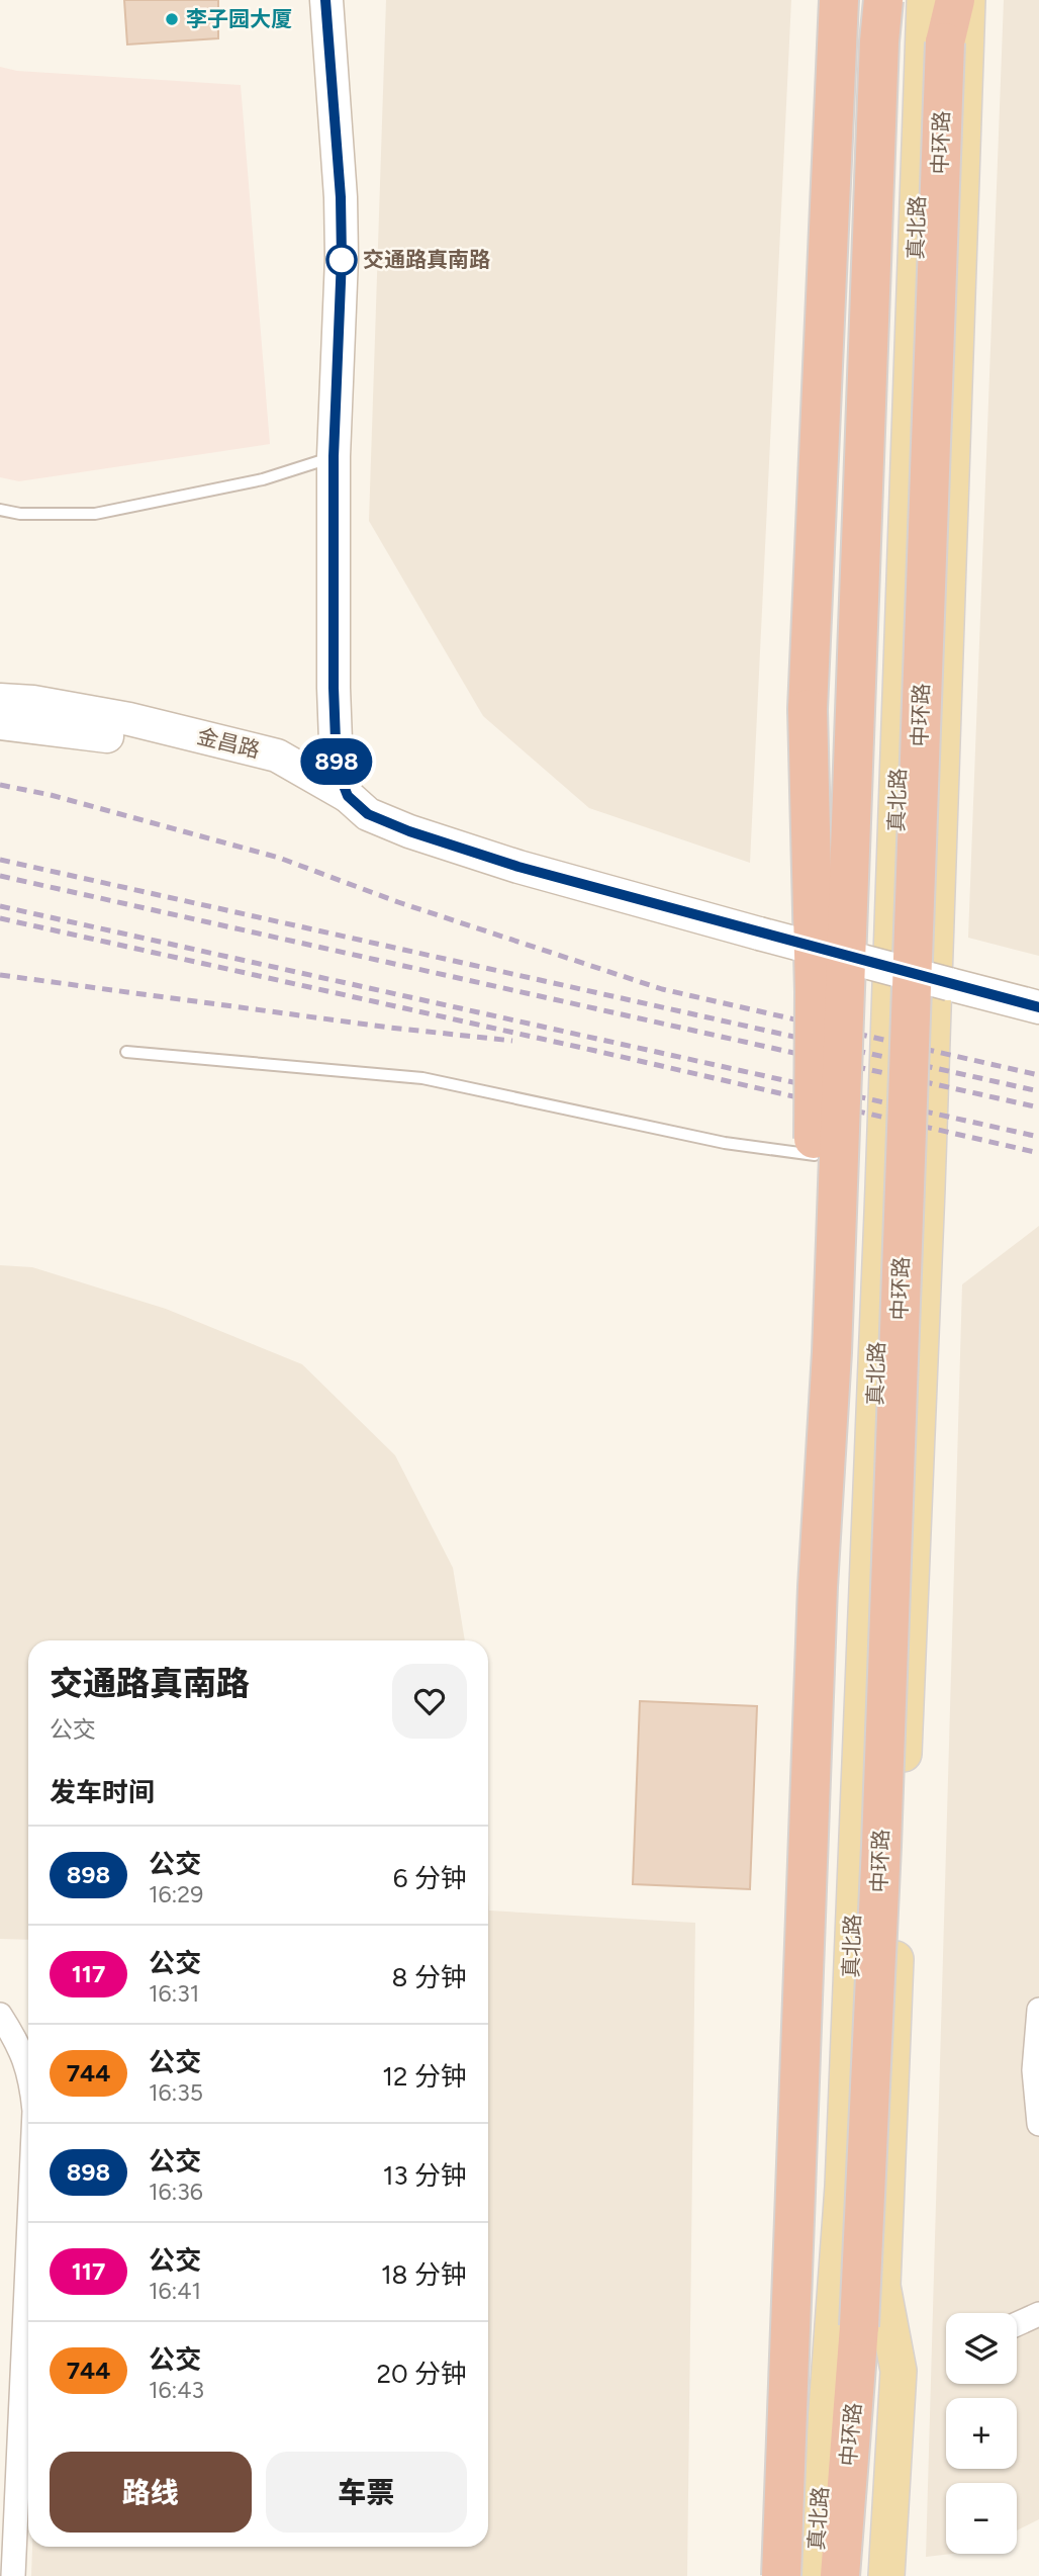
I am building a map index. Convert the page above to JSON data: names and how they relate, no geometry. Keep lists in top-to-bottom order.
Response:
{
  "streets": {
    "highway": ["中环路"],
    "main road": ["真北路", "金昌路"]
  },
  "places": ["李子园大厦", "交通路真南路"],
  "lines": ["bus line 898"],
  "page": {
    "on_map": "898",
    "heading": [
      ["交通路真南路", "公交"],
      "发车时间"
    ],
    "list": [
      {
        "mark": "898",
        "name": "公交",
        "note": "16:29",
        "value": "6 分钟"
      },
      {
        "mark": "117",
        "name": "公交",
        "note": "16:31",
        "value": "8 分钟"
      },
      {
        "mark": "744",
        "name": "公交",
        "note": "16:35",
        "value": "12 分钟"
      },
      {
        "mark": "898",
        "name": "公交",
        "note": "16:36",
        "value": "13 分钟"
      },
      {
        "mark": "117",
        "name": "公交",
        "note": "16:41",
        "value": "18 分钟"
      },
      {
        "mark": "744",
        "name": "公交",
        "note": "16:43",
        "value": "20 分钟"
      }
    ],
    "map_buttons": ["+", "−"],
    "buttons": ["路线", "车票"]
  }
}
